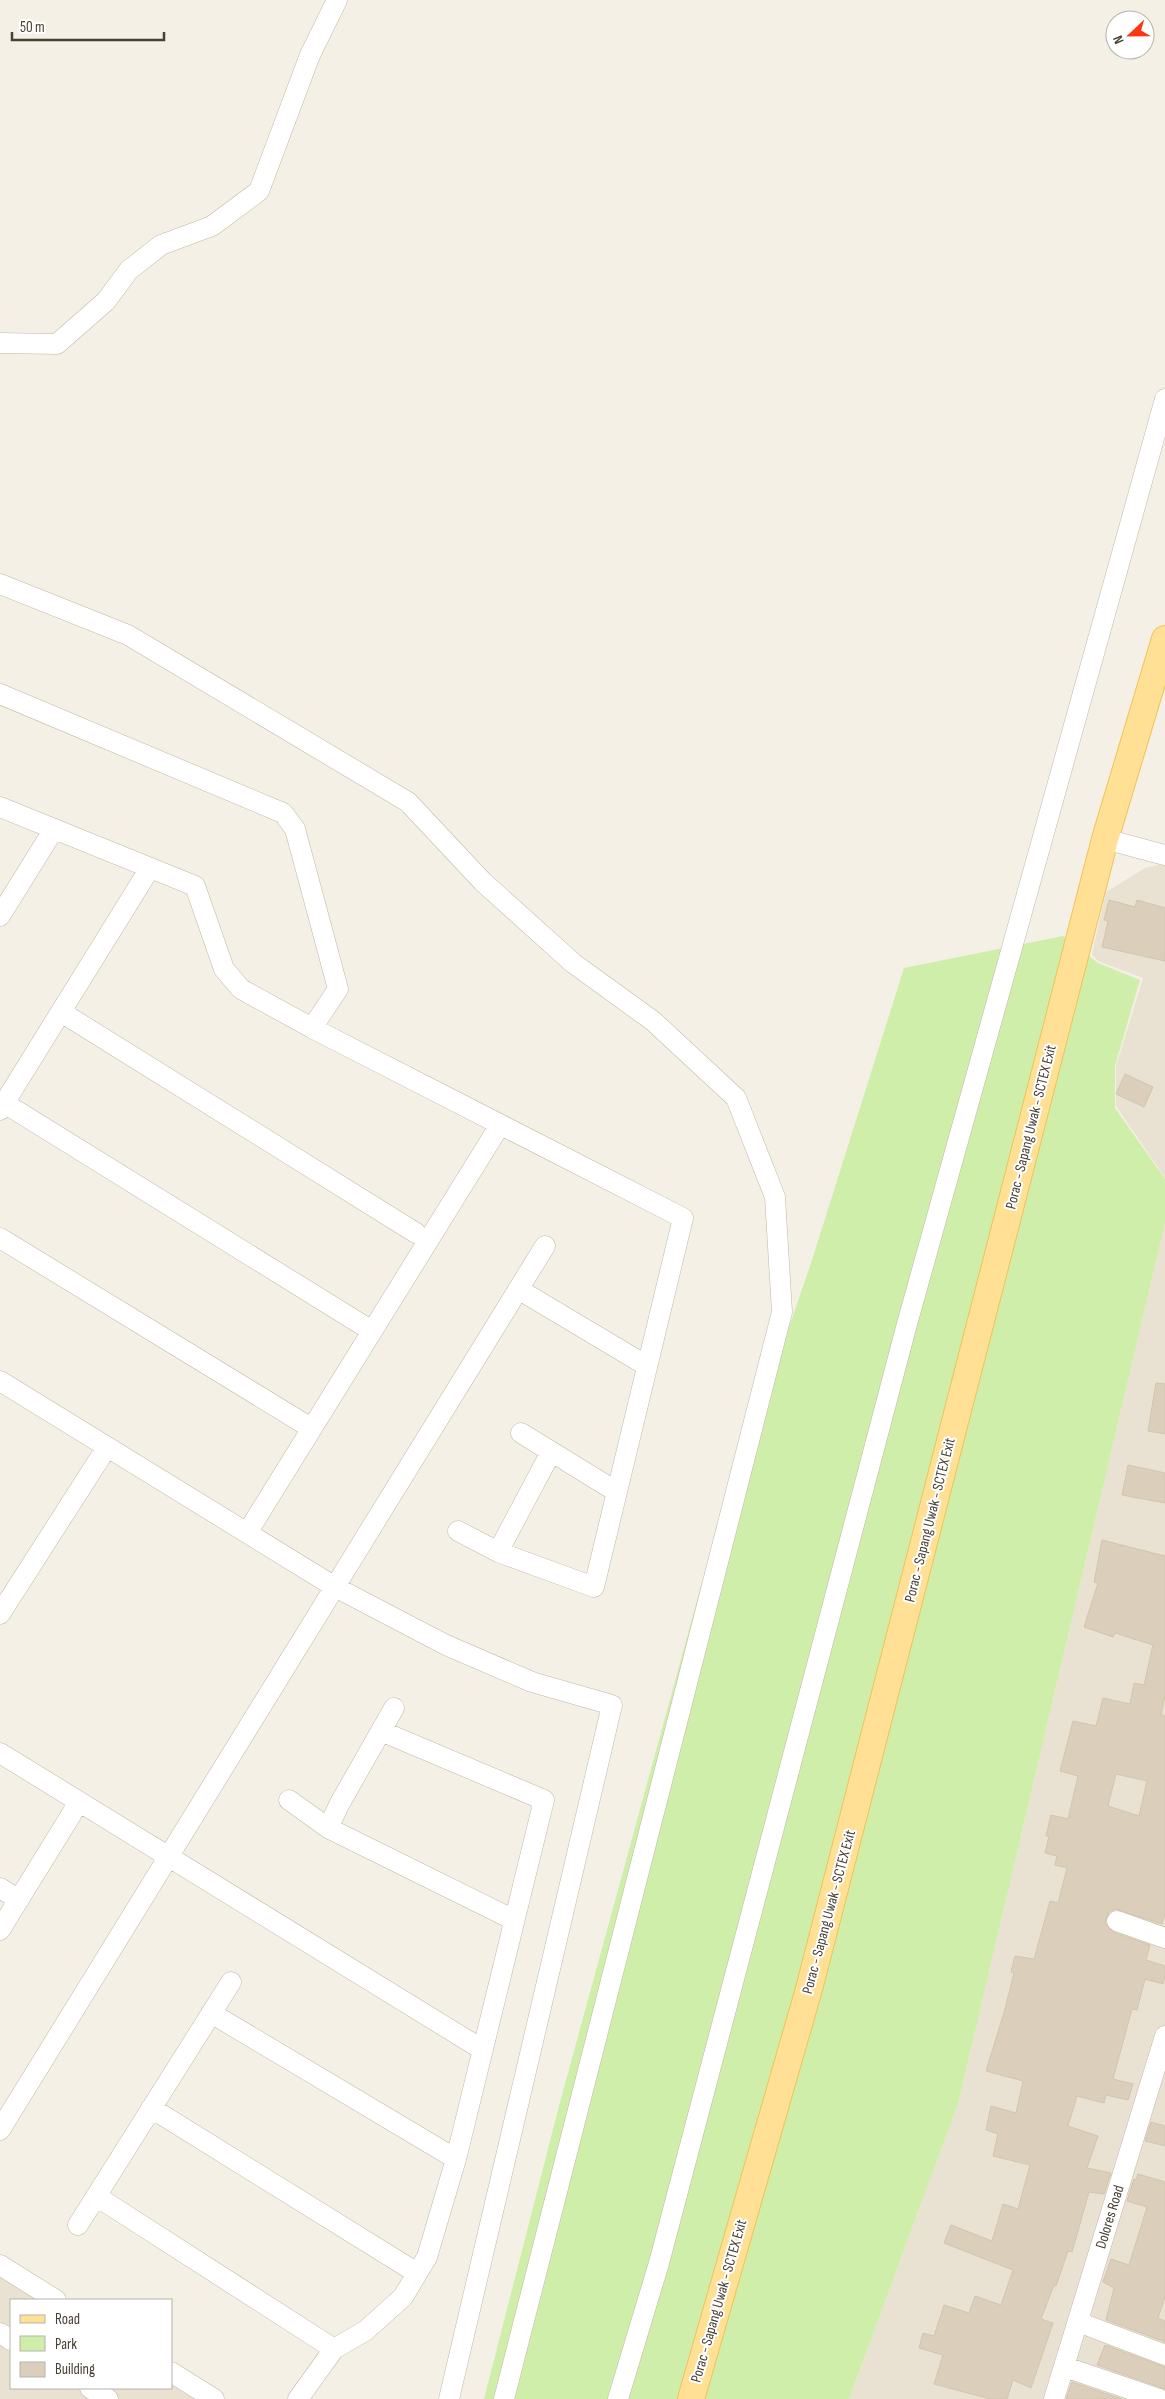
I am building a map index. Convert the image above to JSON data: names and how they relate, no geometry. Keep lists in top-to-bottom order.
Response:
{
  "streets": {
    "main road": ["Porac - Sapang Uwak - SCTEX Exit"],
    "street": ["Dolores Road"]
  },
  "legend": ["Road", "Park", "Building"],
  "scale_bar": "50 m",
  "north": "left"
}
